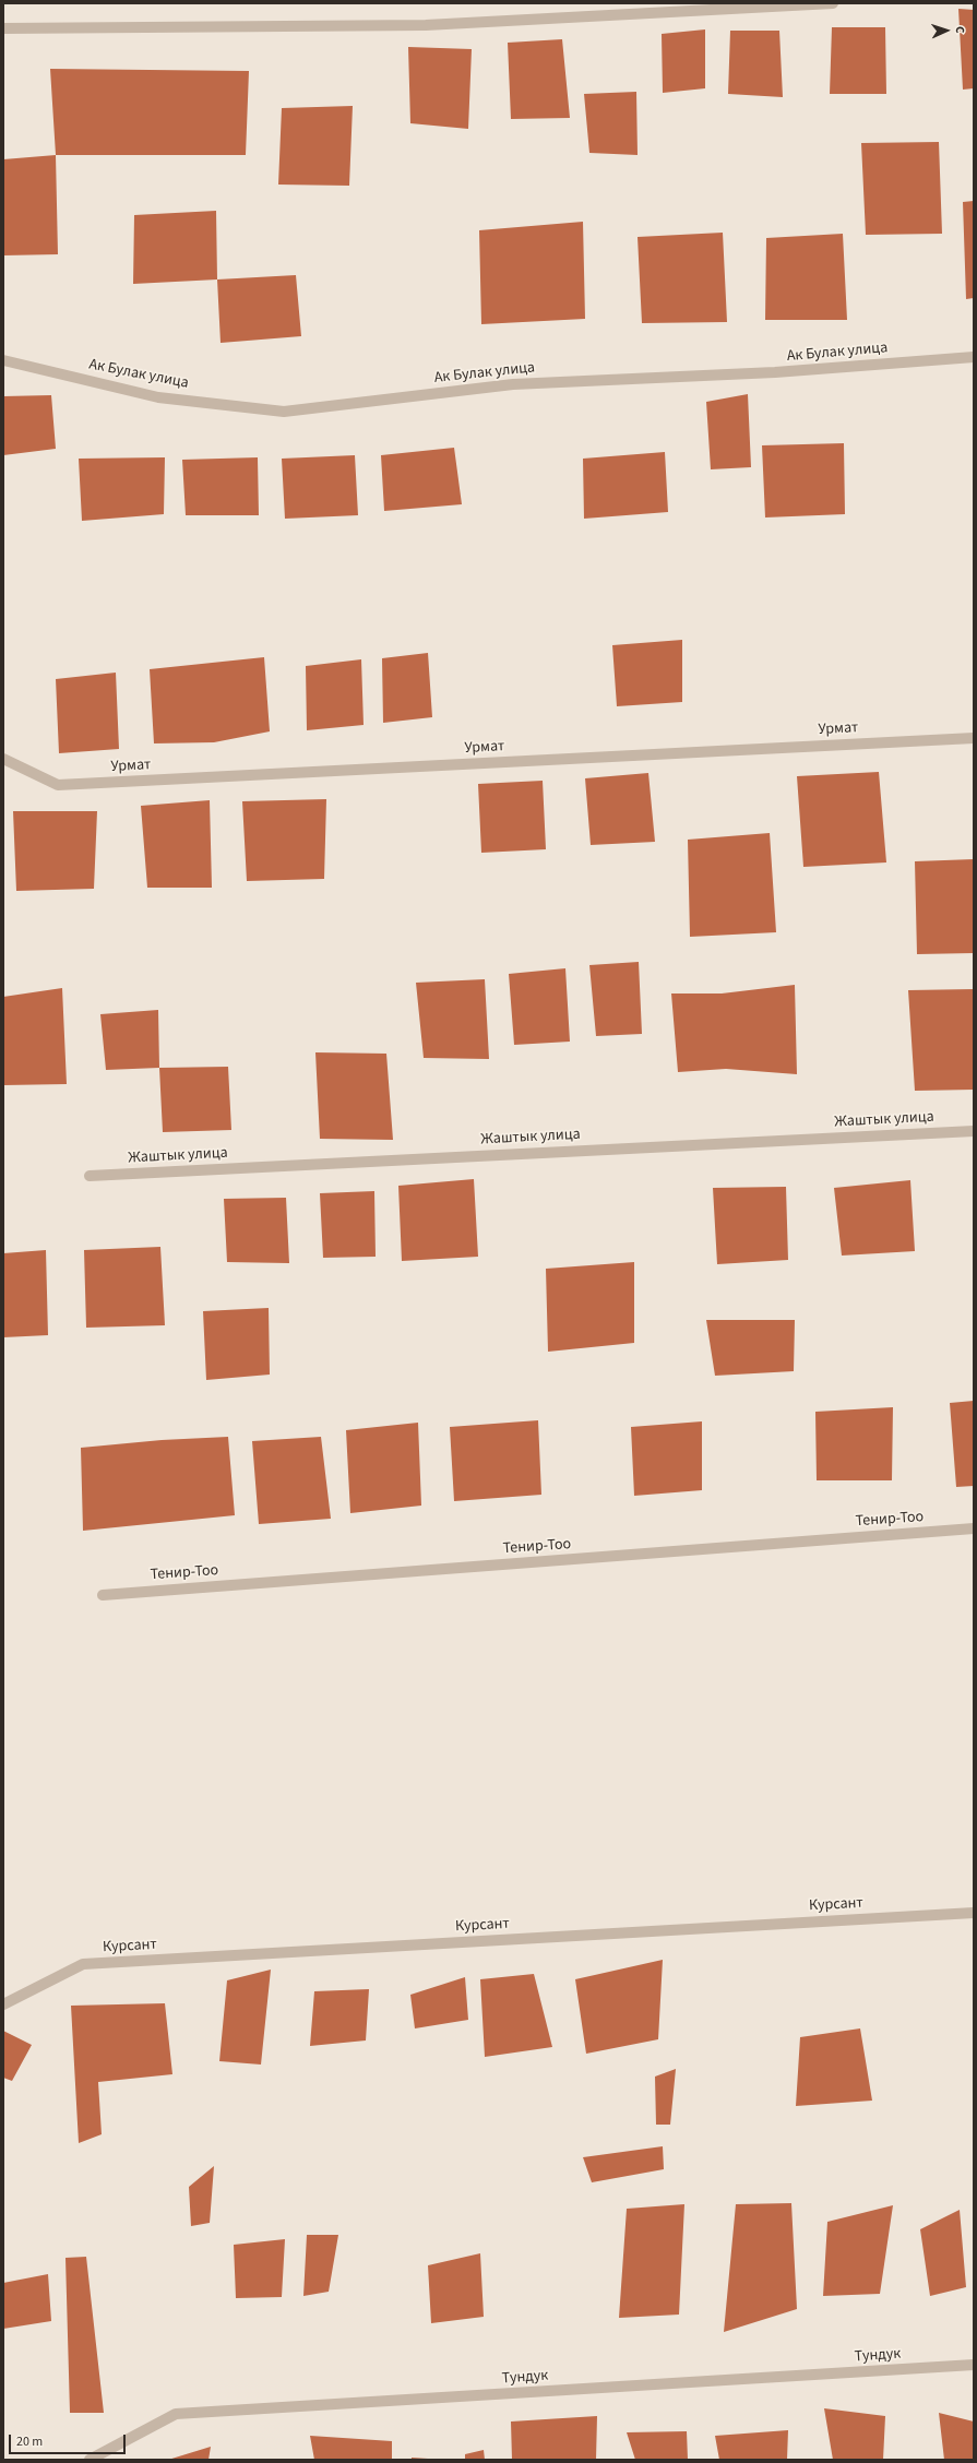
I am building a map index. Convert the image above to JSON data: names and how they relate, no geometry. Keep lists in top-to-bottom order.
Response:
{
  "streets": {
    "street": [
      "Ак Булак улица",
      "Урмат",
      "Жаштык улица",
      "Тенир-Тоо",
      "Курсант",
      "Тундук"
    ]
  },
  "scale_bar": "20 m",
  "north": "right"
}
